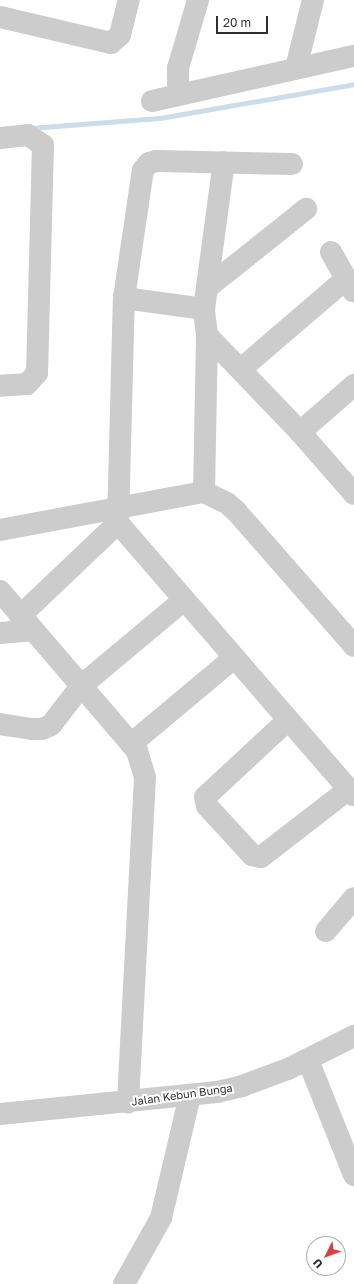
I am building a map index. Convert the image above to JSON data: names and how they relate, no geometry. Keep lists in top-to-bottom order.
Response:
{
  "streets": {
    "street": ["Jalan Kebun Bunga"]
  },
  "scale_bar": "20 m",
  "north": "bottom left"
}
